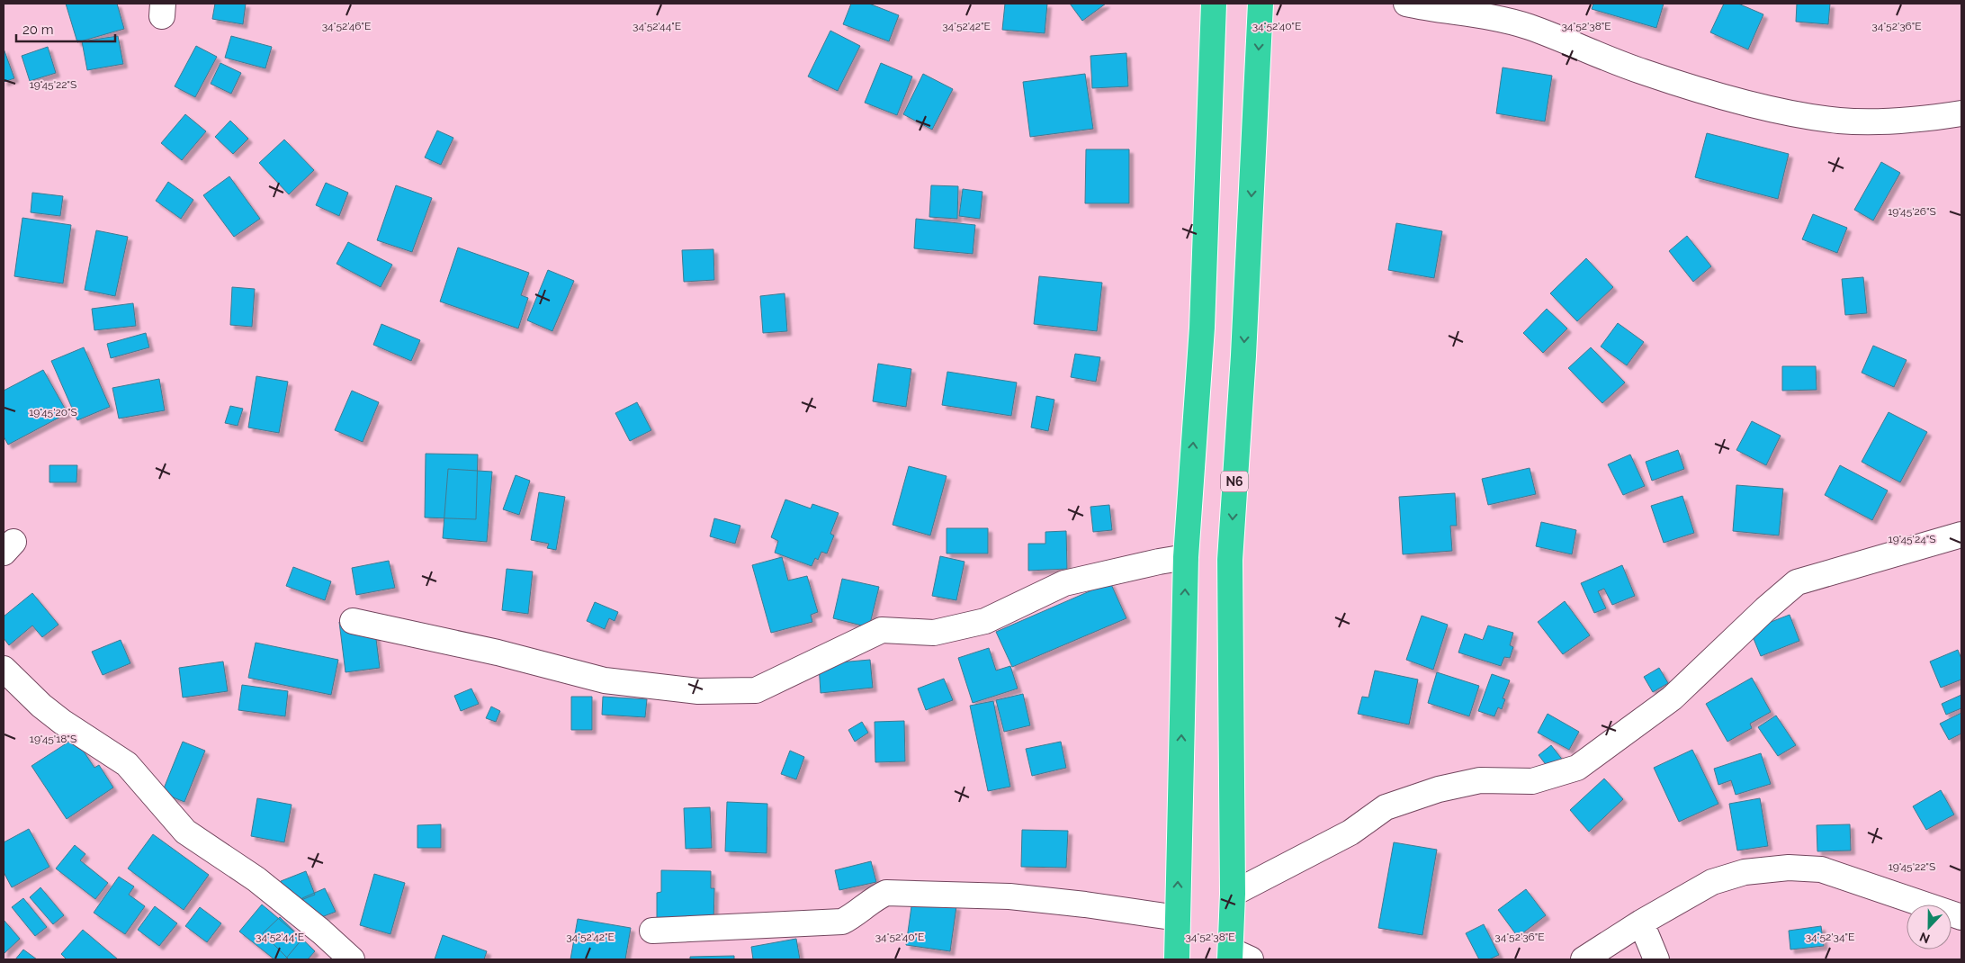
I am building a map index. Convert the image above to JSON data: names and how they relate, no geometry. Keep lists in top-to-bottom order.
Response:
{
  "streets": {
    "highway": ["N6"]
  },
  "scale_bar": "20 m",
  "north": "bottom",
  "coordinates": [
    "34°52'46\"E",
    "34°52'42\"E",
    "34°52'40\"E",
    "34°52'44\"E",
    "34°52'38\"E",
    "34°52'36\"E",
    "19°45'22\"S",
    "19°45'26\"S",
    "19°45'20\"S",
    "19°45'24\"S",
    "19°45'18\"S",
    "34°52'34\"E"
  ]
}
